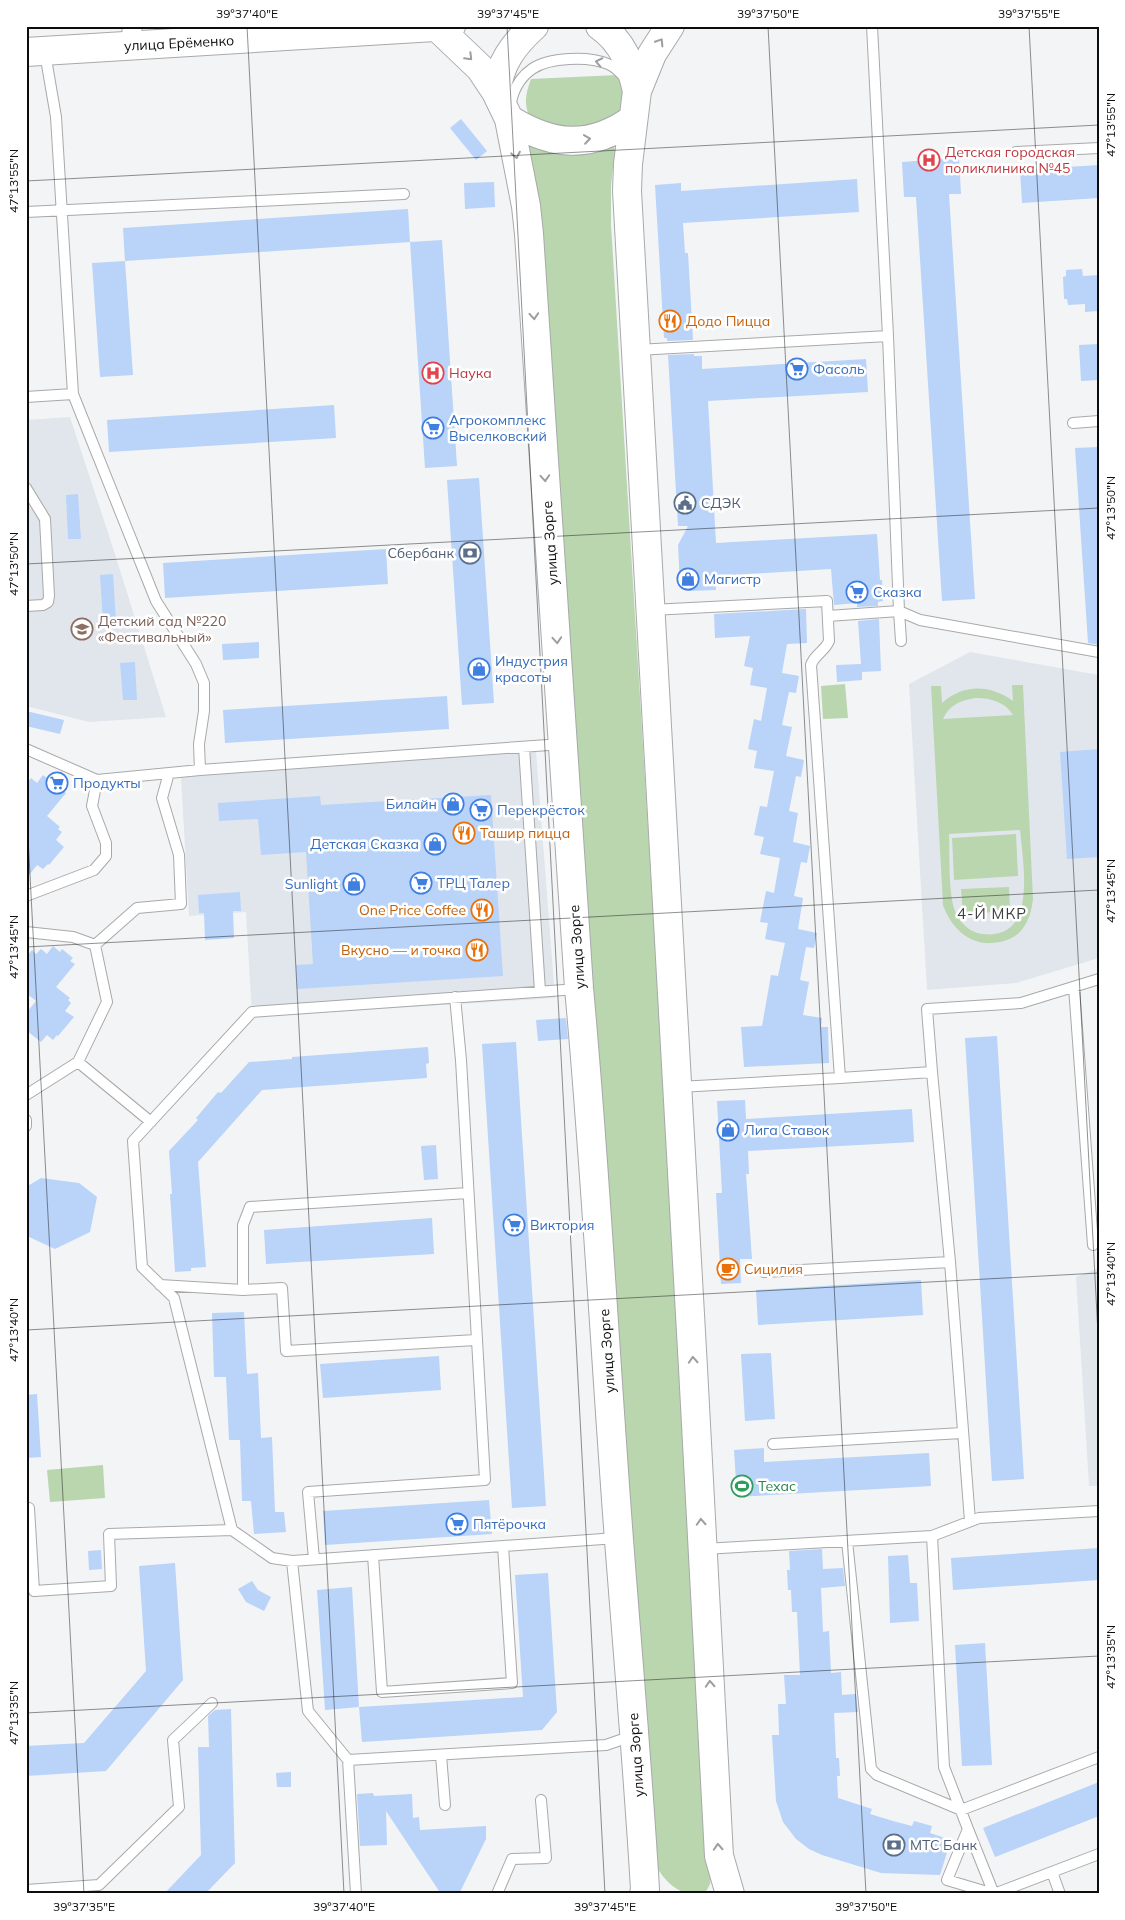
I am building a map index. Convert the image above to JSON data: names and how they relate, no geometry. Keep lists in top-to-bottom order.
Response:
{
  "streets": {
    "main road": ["улица Ерёменко", "улица Зорге"]
  },
  "crossings": [
    ["улица Ерёменко", "улица Зорге"]
  ],
  "districts": ["4-Й МКР"],
  "places": {
    "hospital": ["Детская городская поликлиника №45", "Наука"],
    "restaurant": [
      "Додо Пицца",
      "Ташир пицца",
      "One Price Coffee",
      "Вкусно — и точка"
    ],
    "supermarket": [
      "Фасоль",
      "Агрокомплекс Выселковский",
      "Сказка",
      "Продукты",
      "Перекрёсток",
      "ТРЦ Талер",
      "Виктория",
      "Пятёрочка"
    ],
    "public building": ["СДЭК"],
    "bank": ["Сбербанк", "МТС Банк"],
    "shop": [
      "Магистр",
      "Индустрия красоты",
      "Билайн",
      "Детская Сказка",
      "Sunlight",
      "Лига Ставок"
    ],
    "school or university": ["Детский сад №220 «Фестивальный»"],
    "cafe": ["Сицилия"],
    "sports": ["Техас"]
  },
  "coordinates": [
    "39°37'40\"E",
    "39°37'45\"E",
    "39°37'50\"E",
    "39°37'55\"E",
    "47°13'55\"N",
    "47°13'50\"N",
    "47°13'45\"N",
    "47°13'40\"N",
    "47°13'35\"N",
    "39°37'35\"E"
  ]
}
